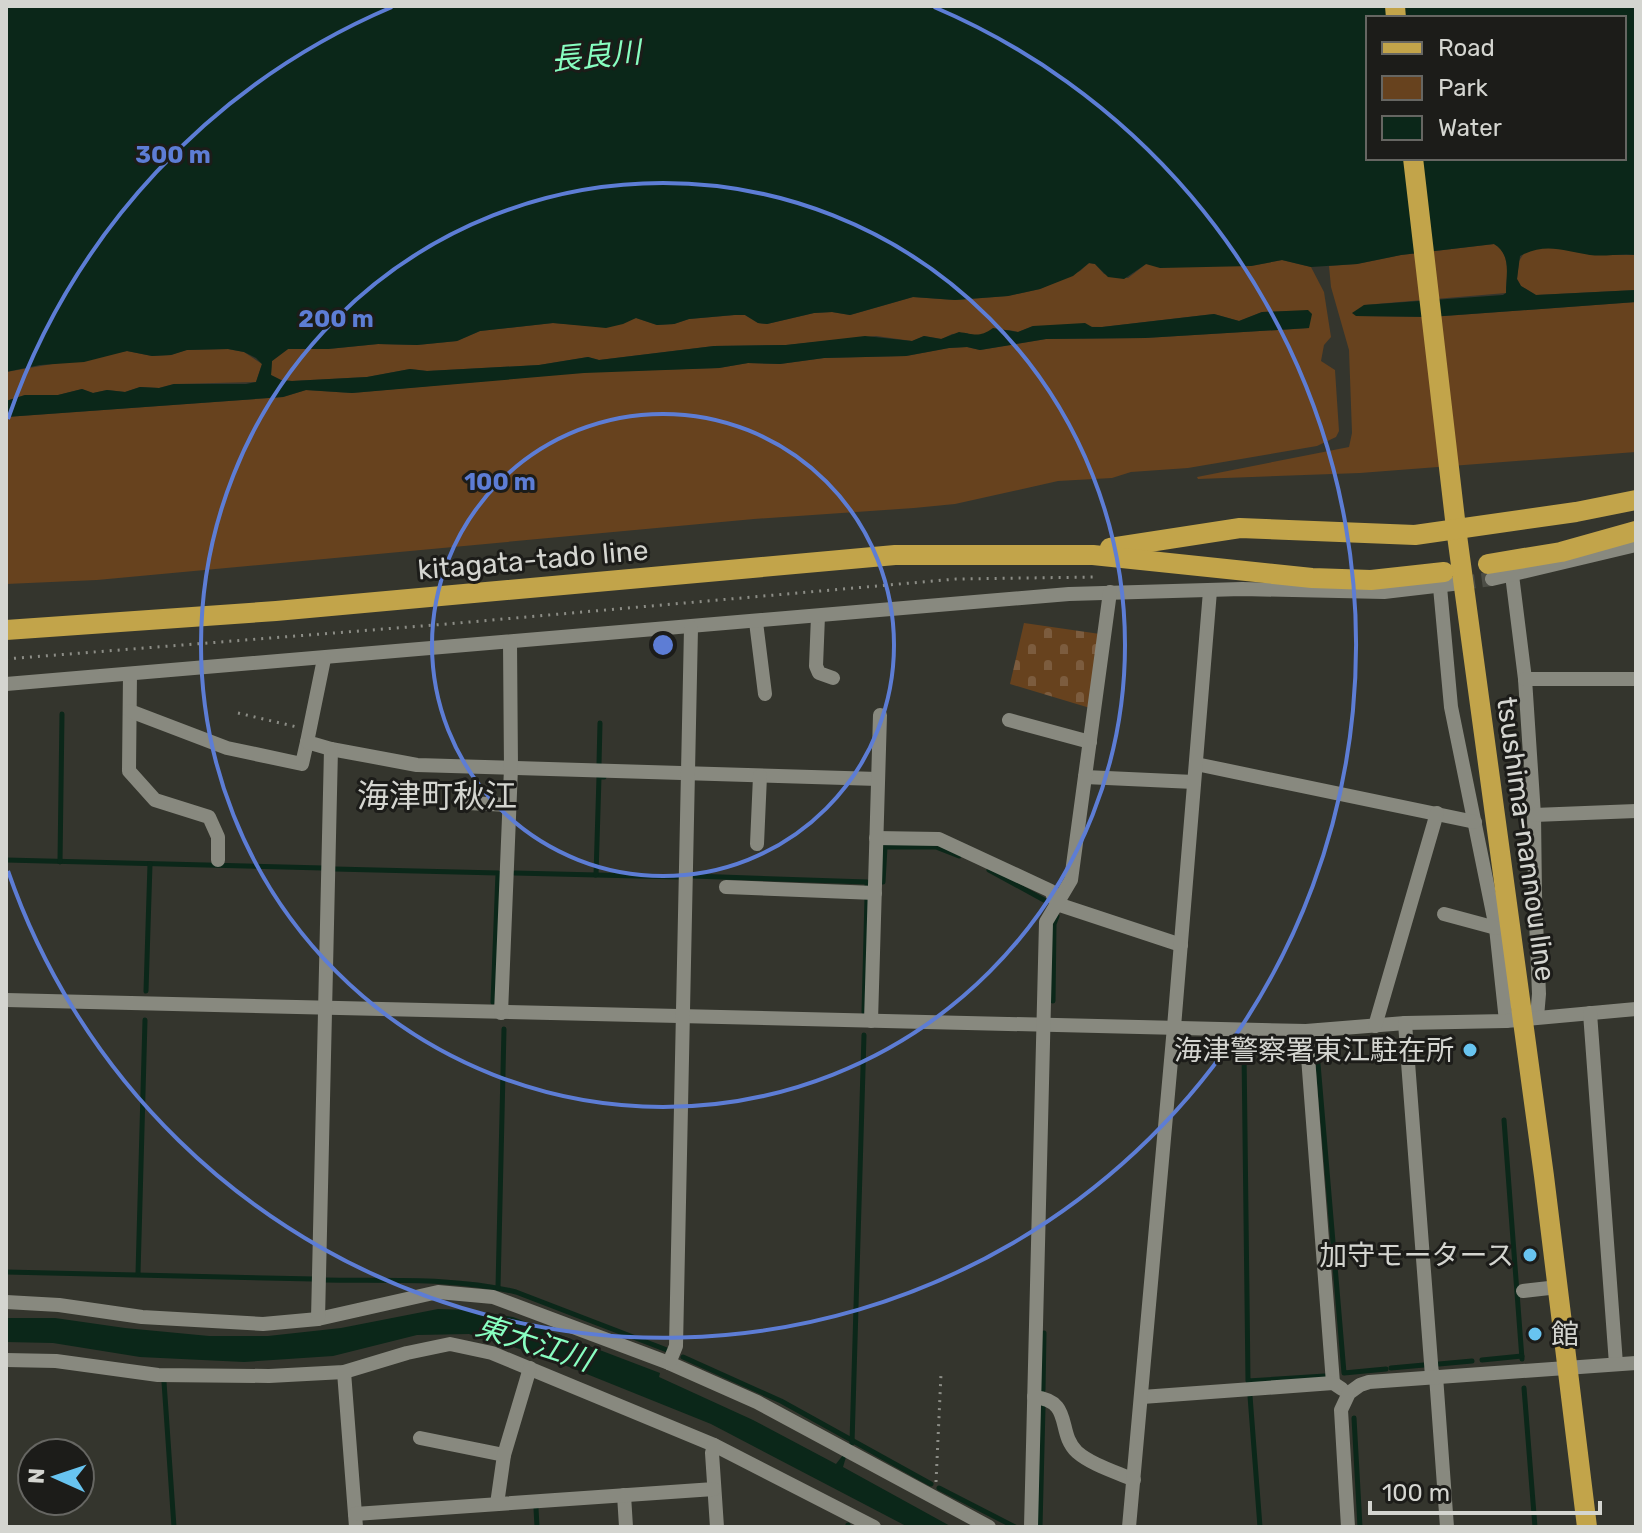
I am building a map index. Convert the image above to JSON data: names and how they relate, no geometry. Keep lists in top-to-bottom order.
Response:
{
  "streets": {
    "main road": ["kitagata-tado line", "tsushima-nannou line"]
  },
  "districts": ["海津町秋江"],
  "water": ["長良川", "東大江川"],
  "places": ["海津警察署東江駐在所", "加守モータース", "館"],
  "legend": ["Road", "Park", "Water"],
  "scale_bar": "100 m",
  "north": "left",
  "rings": ["300 m", "200 m", "100 m"]
}
